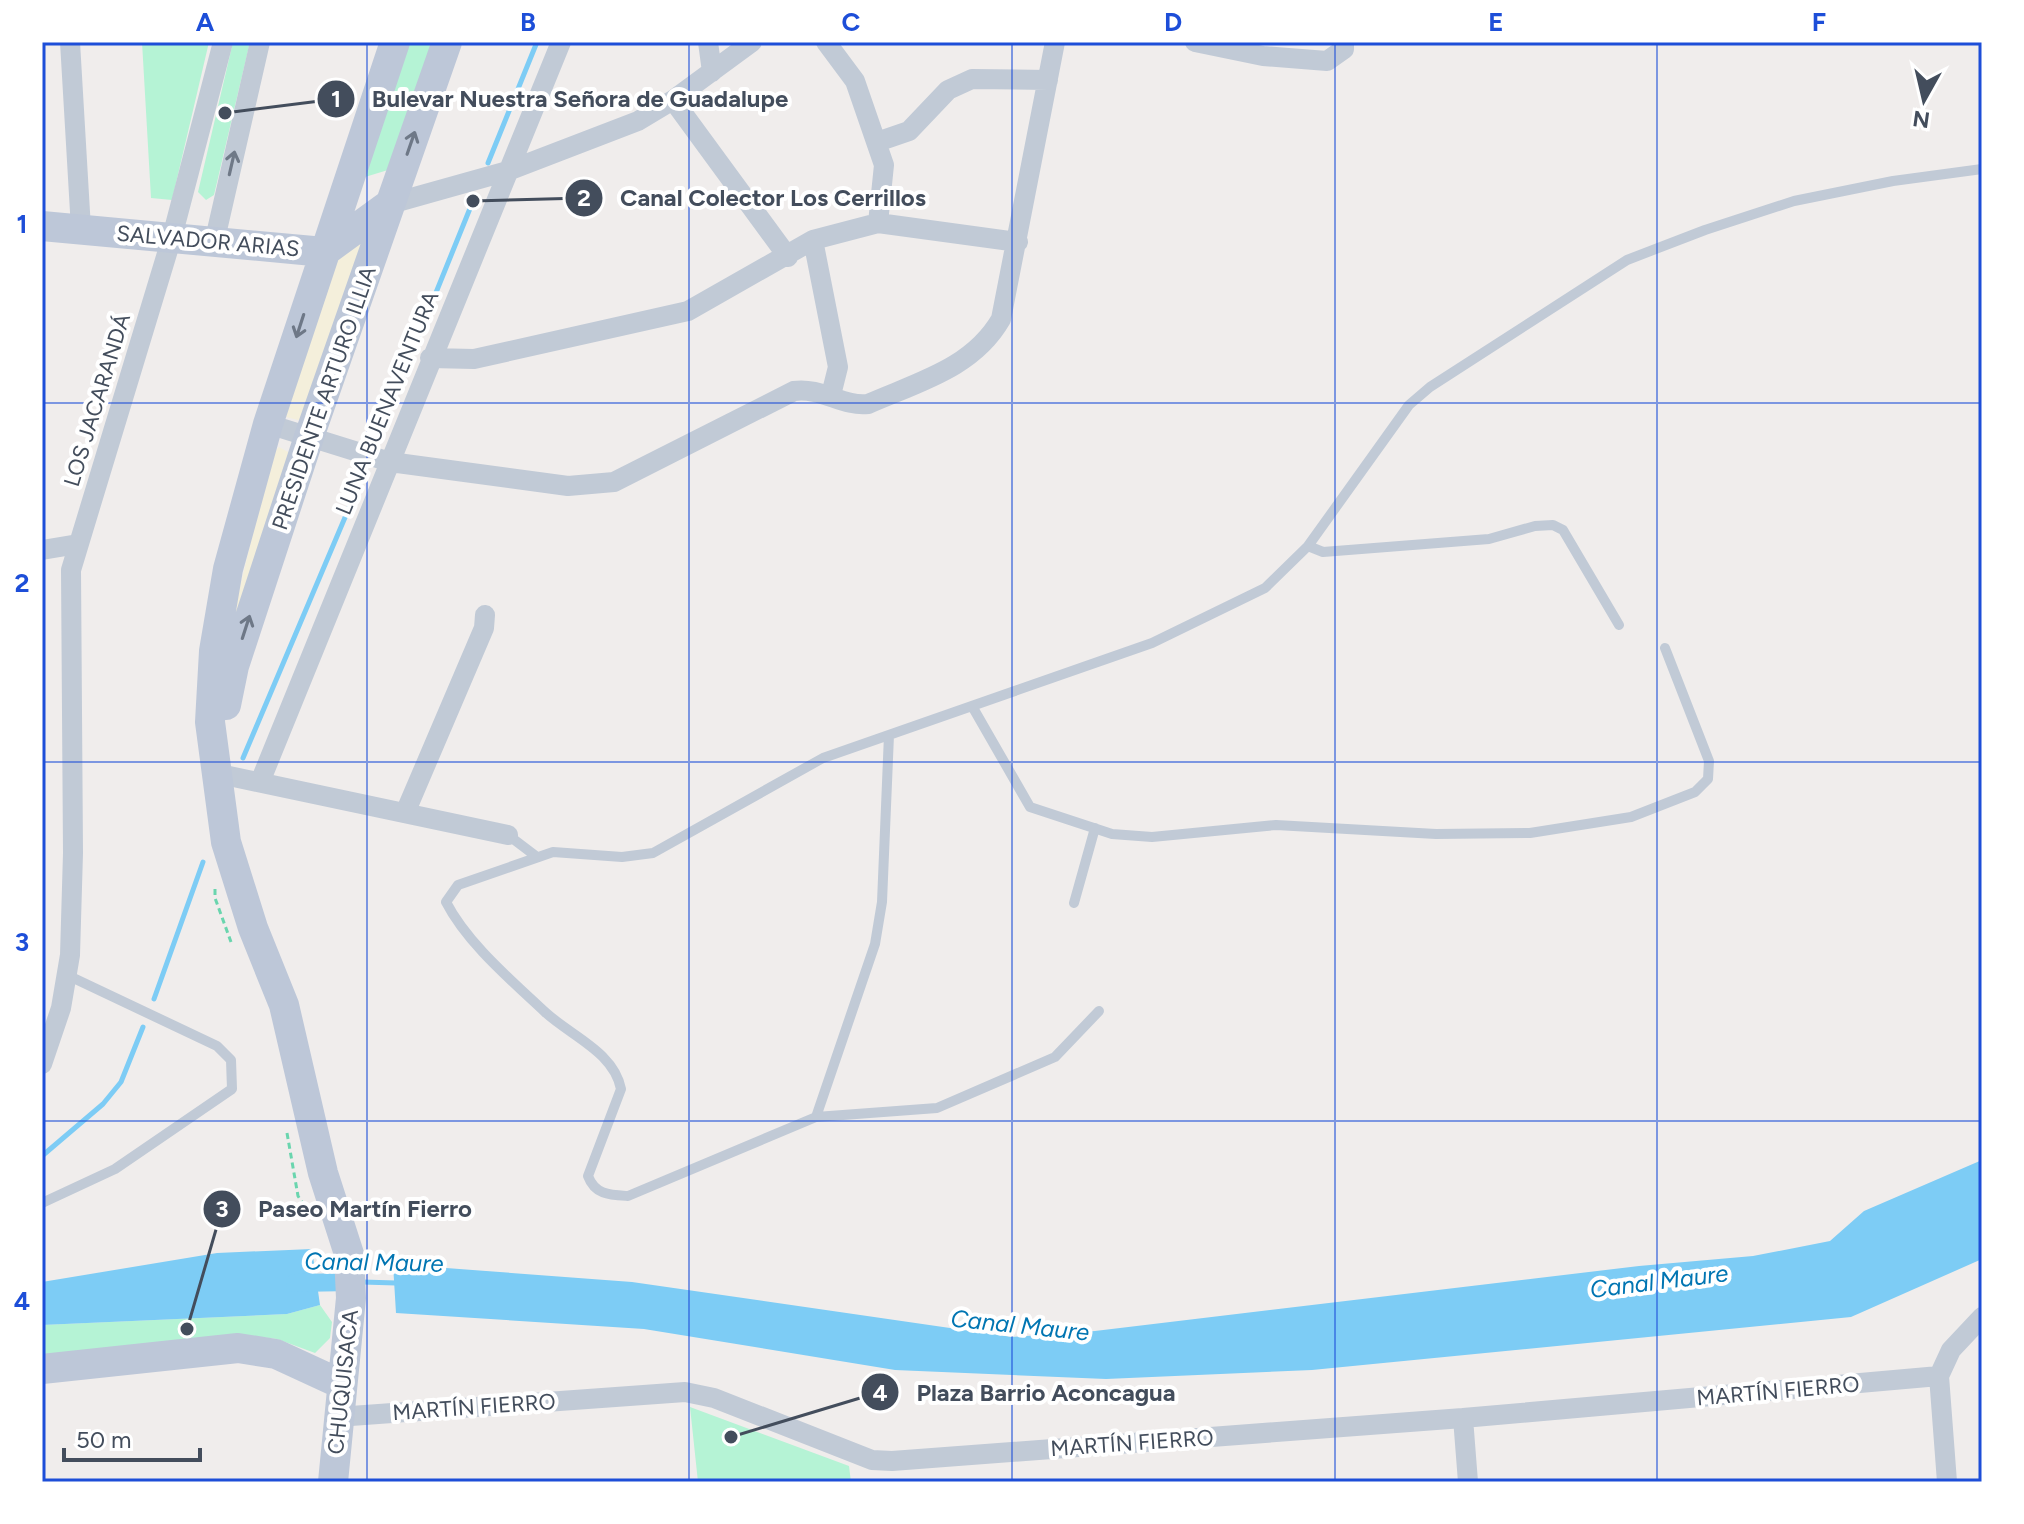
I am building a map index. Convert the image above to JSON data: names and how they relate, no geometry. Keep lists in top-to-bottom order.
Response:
{
  "streets": {
    "street": [
      "SALVADOR ARIAS",
      "PRESIDENTE ARTURO ILLIA",
      "LOS JACARANDÁ",
      "LUNA BUENAVENTURA",
      "CHUQUISACA",
      "MARTÍN FIERRO"
    ]
  },
  "crossings": [
    ["SALVADOR ARIAS", "PRESIDENTE ARTURO ILLIA"],
    ["SALVADOR ARIAS", "LOS JACARANDÁ"],
    ["SALVADOR ARIAS", "LUNA BUENAVENTURA"],
    ["PRESIDENTE ARTURO ILLIA", "CHUQUISACA"],
    ["CHUQUISACA", "MARTÍN FIERRO"]
  ],
  "water": ["Canal Maure"],
  "places": [
    "Bulevar Nuestra Señora de Guadalupe",
    "Canal Colector Los Cerrillos",
    "Paseo Martín Fierro",
    "Plaza Barrio Aconcagua"
  ],
  "scale_bar": "50 m",
  "north": "bottom",
  "grid": {
    "columns": [
      "A",
      "B",
      "C",
      "D",
      "E",
      "F"
    ],
    "rows": [
      "1",
      "2",
      "3",
      "4"
    ]
  }
}
